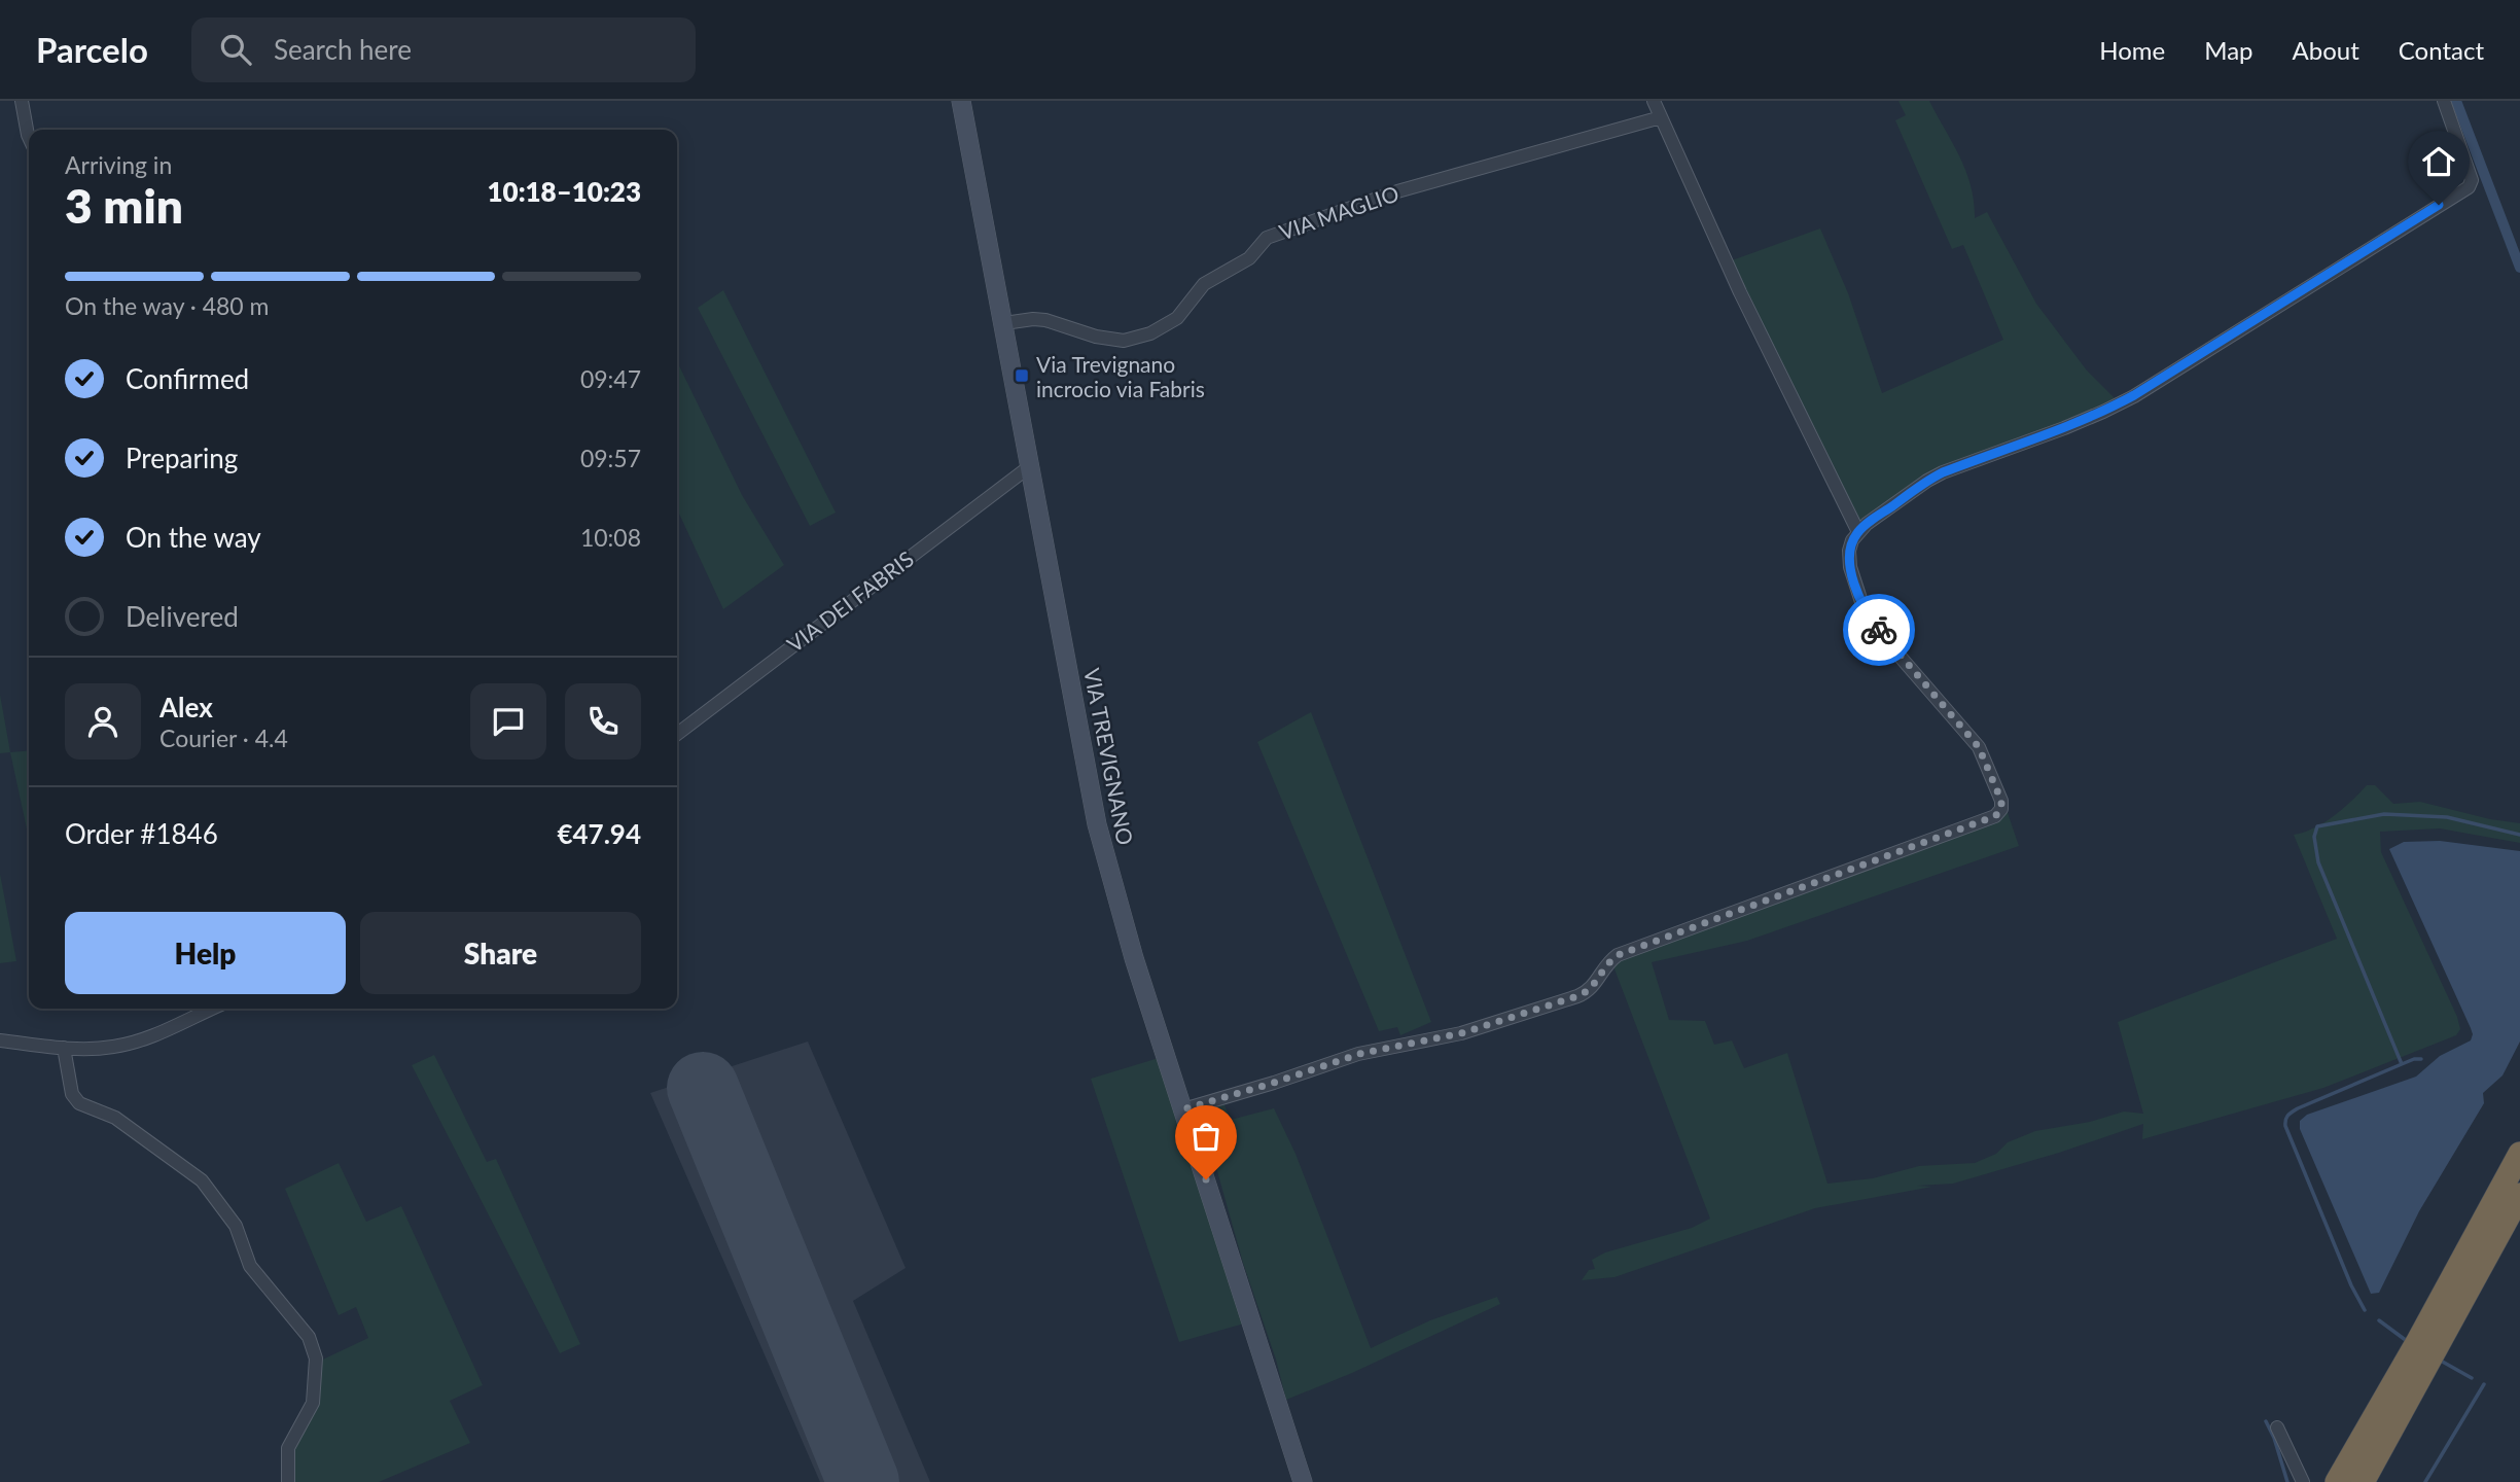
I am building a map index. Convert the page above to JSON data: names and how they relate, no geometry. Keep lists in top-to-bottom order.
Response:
{
  "streets": {
    "main road": ["VIA TREVIGNANO"],
    "street": ["VIA MAGLIO", "VIA DEI FABRIS"]
  },
  "crossings": [
    ["VIA MAGLIO", "VIA TREVIGNANO"],
    ["VIA DEI FABRIS", "VIA TREVIGNANO"]
  ],
  "places": {
    "transit": ["Via Trevignano incrocio via Fabris"]
  },
  "page": {
    "header": "Parcelo",
    "search": "Search here",
    "nav": [
      "Home",
      "Map",
      "About",
      "Contact"
    ],
    "heading": ["3 min", "Arriving in", "10:18–10:23"],
    "panel": [
      "Alex",
      "Courier · 4.4",
      "Order #1846",
      "€47.94"
    ],
    "bar": "On the way · 480 m",
    "list": [
      ["Confirmed", "09:47"],
      ["Preparing", "09:57"],
      ["On the way", "10:08"],
      "Delivered"
    ],
    "buttons": ["Help", "Share"]
  }
}
